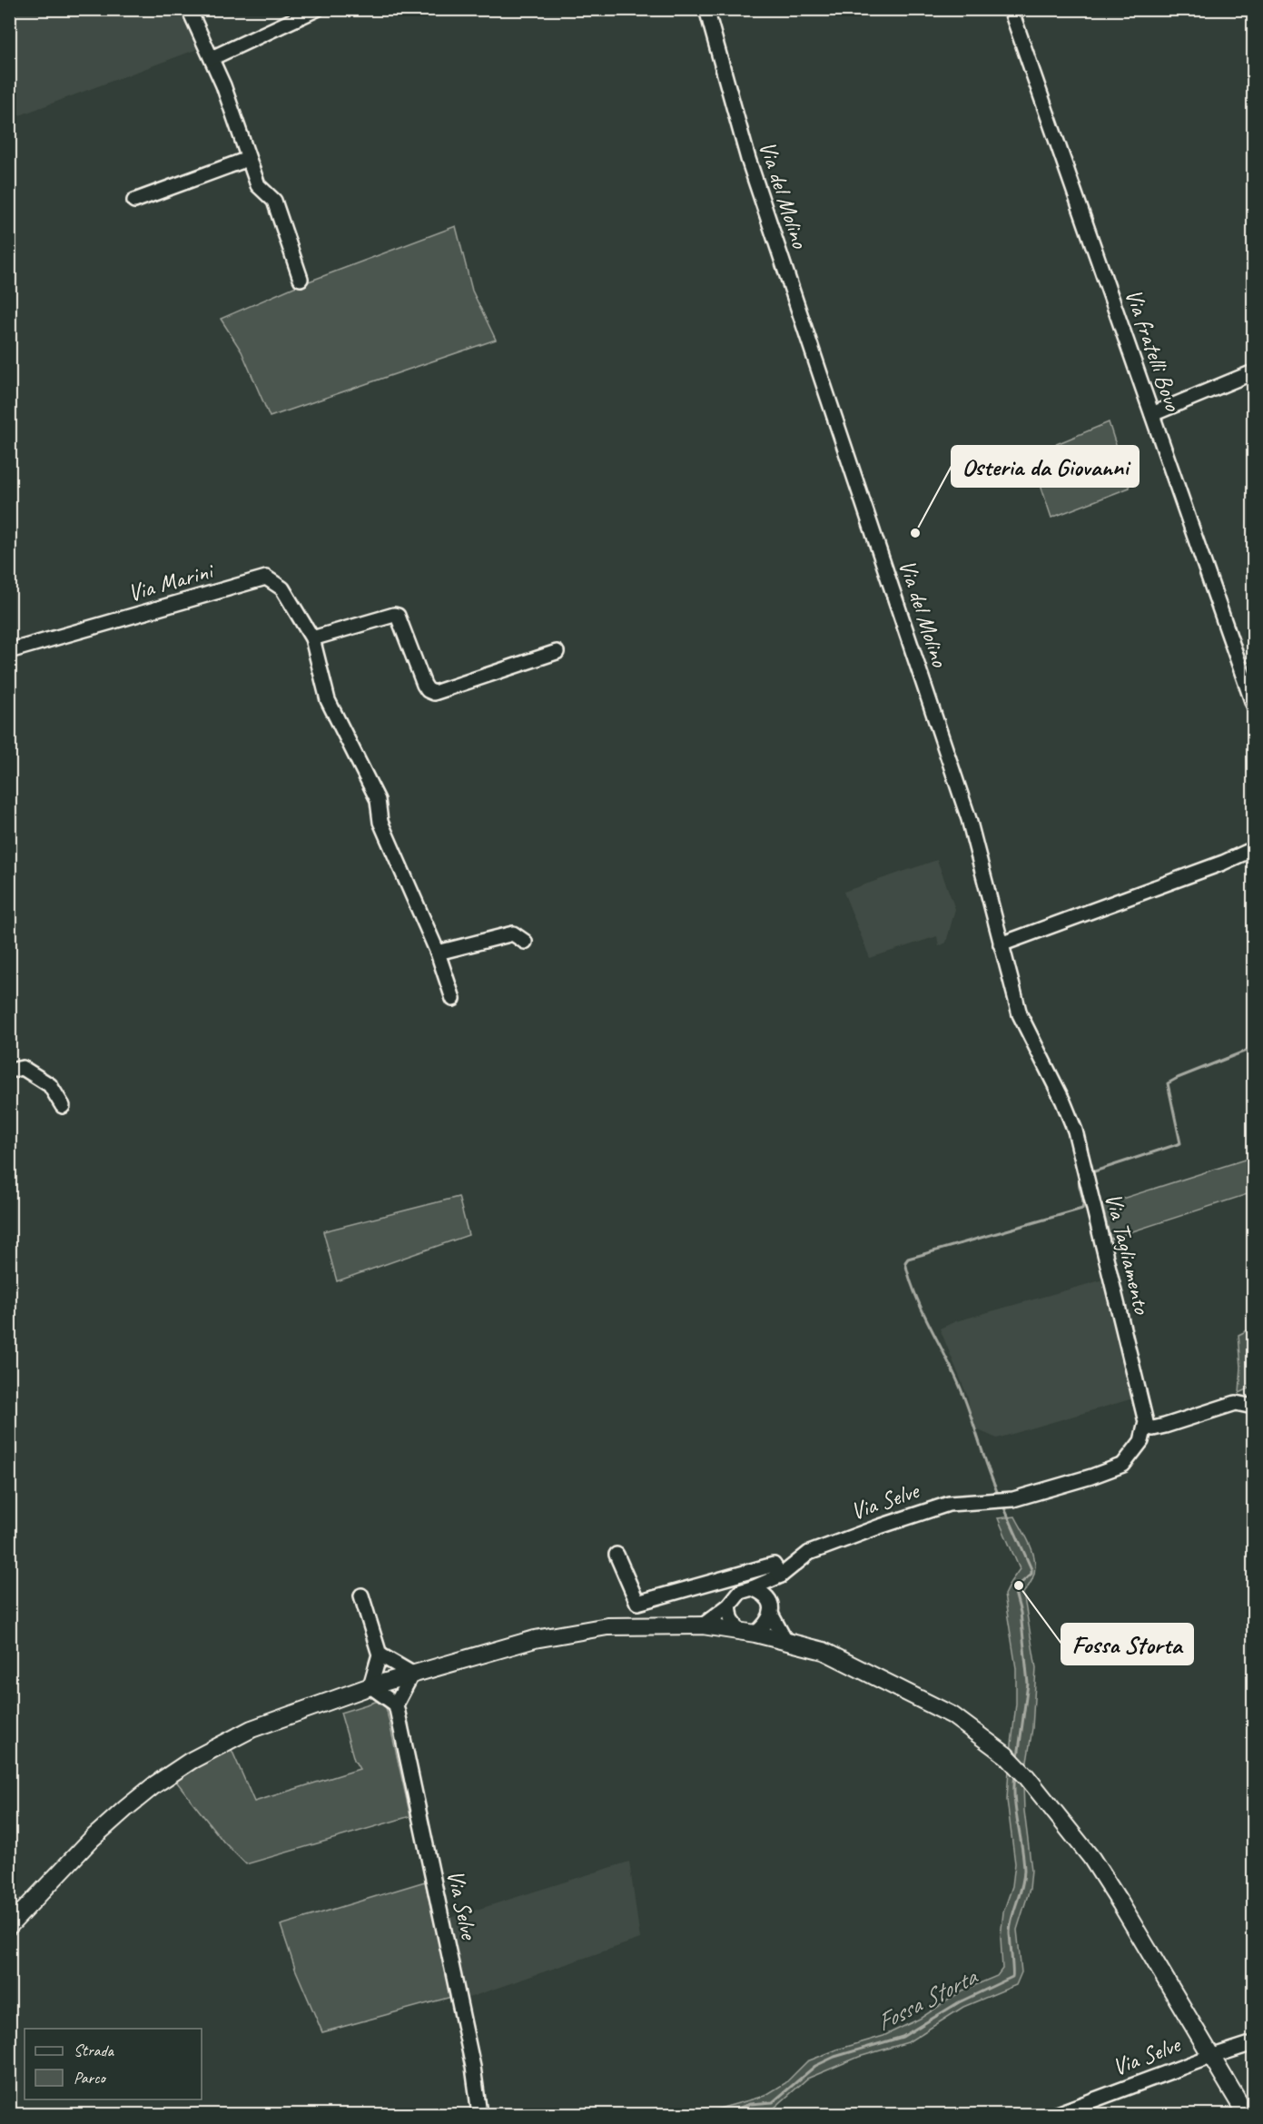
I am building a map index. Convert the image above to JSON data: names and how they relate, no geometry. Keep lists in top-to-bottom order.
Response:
{
  "streets": {
    "street": [
      "Via del Molino",
      "Via fratelli Bovo",
      "Via Marini",
      "Via Tagliamento",
      "Via Selve"
    ]
  },
  "crossings": [
    ["Via del Molino", "Via Tagliamento"],
    ["Via Tagliamento", "Via Selve"]
  ],
  "water": ["Fossa Storta"],
  "places": ["Osteria da Giovanni", "Fossa Storta"],
  "legend": ["Strada", "Parco"]
}
